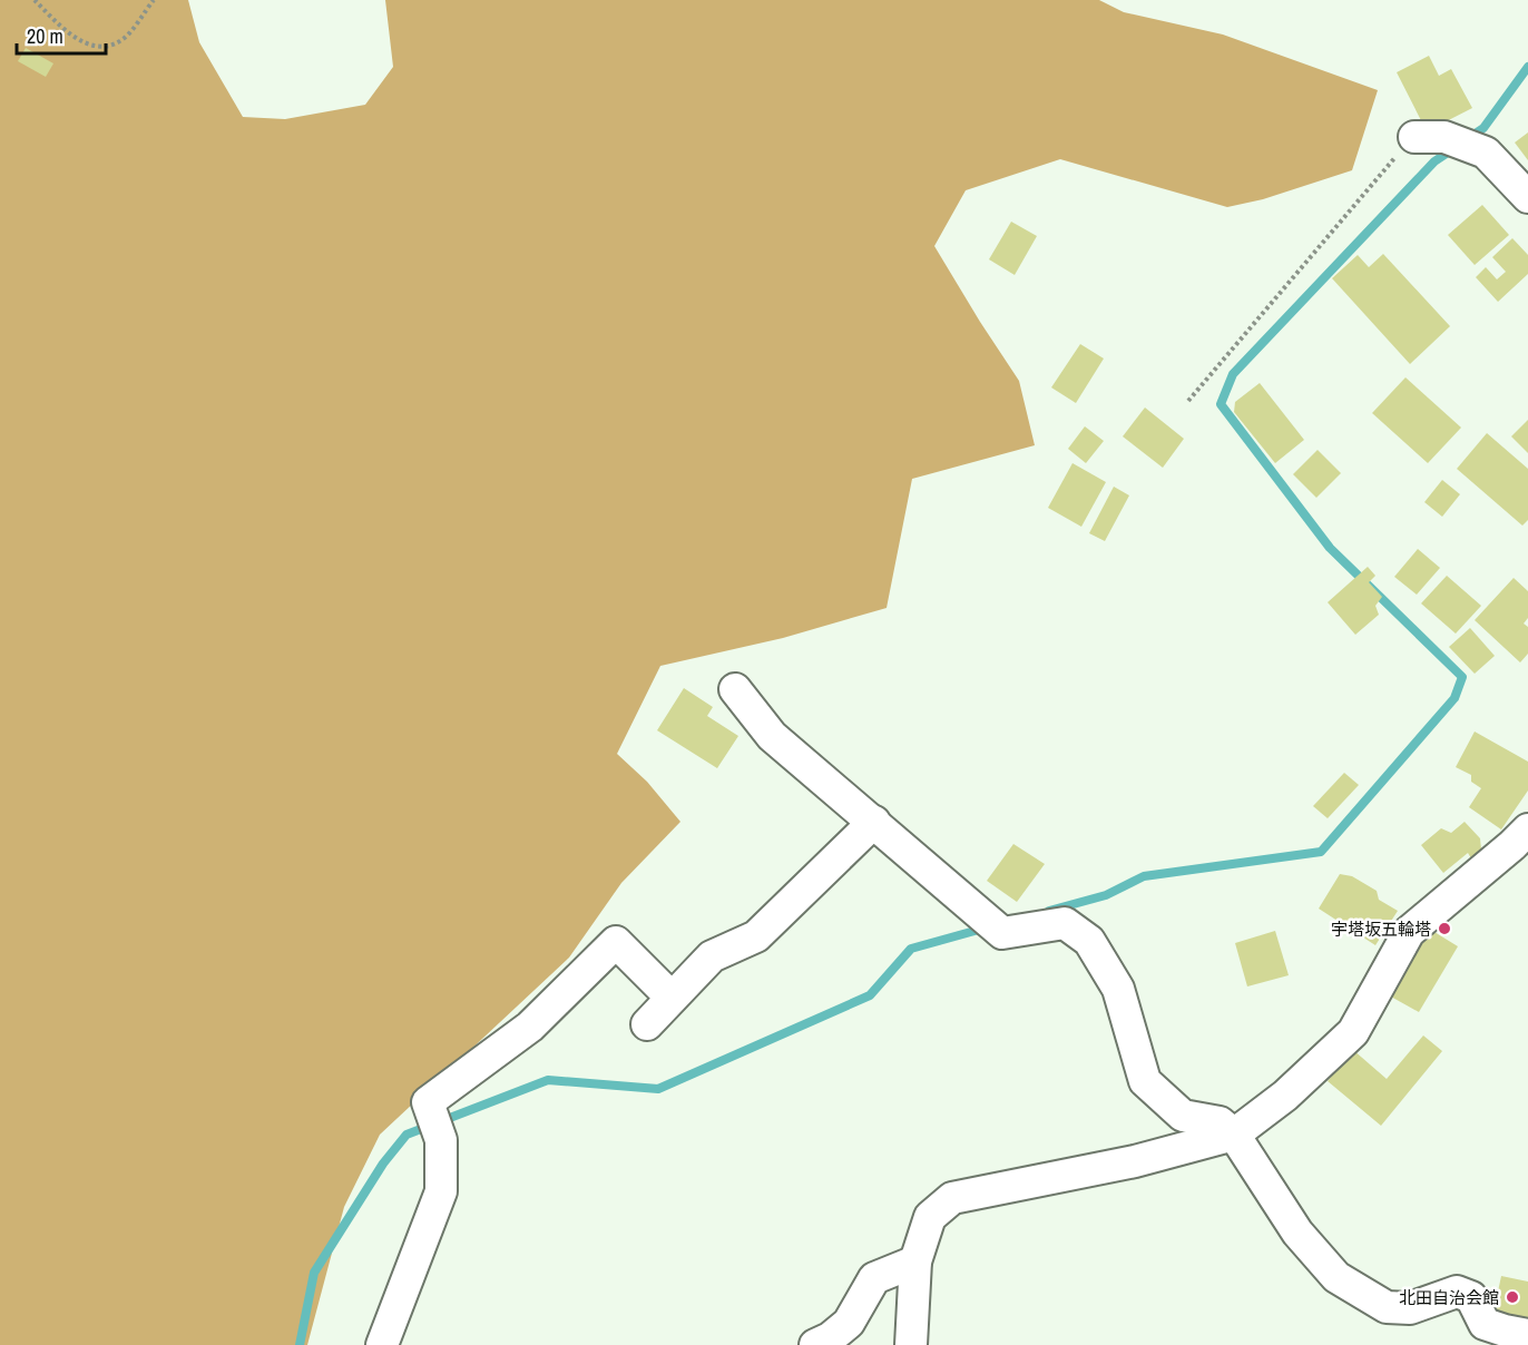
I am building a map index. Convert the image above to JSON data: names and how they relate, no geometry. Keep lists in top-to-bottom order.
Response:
{
  "places": ["宇塔坂五輪塔", "北田自治会館"],
  "scale_bar": "20 m"
}
